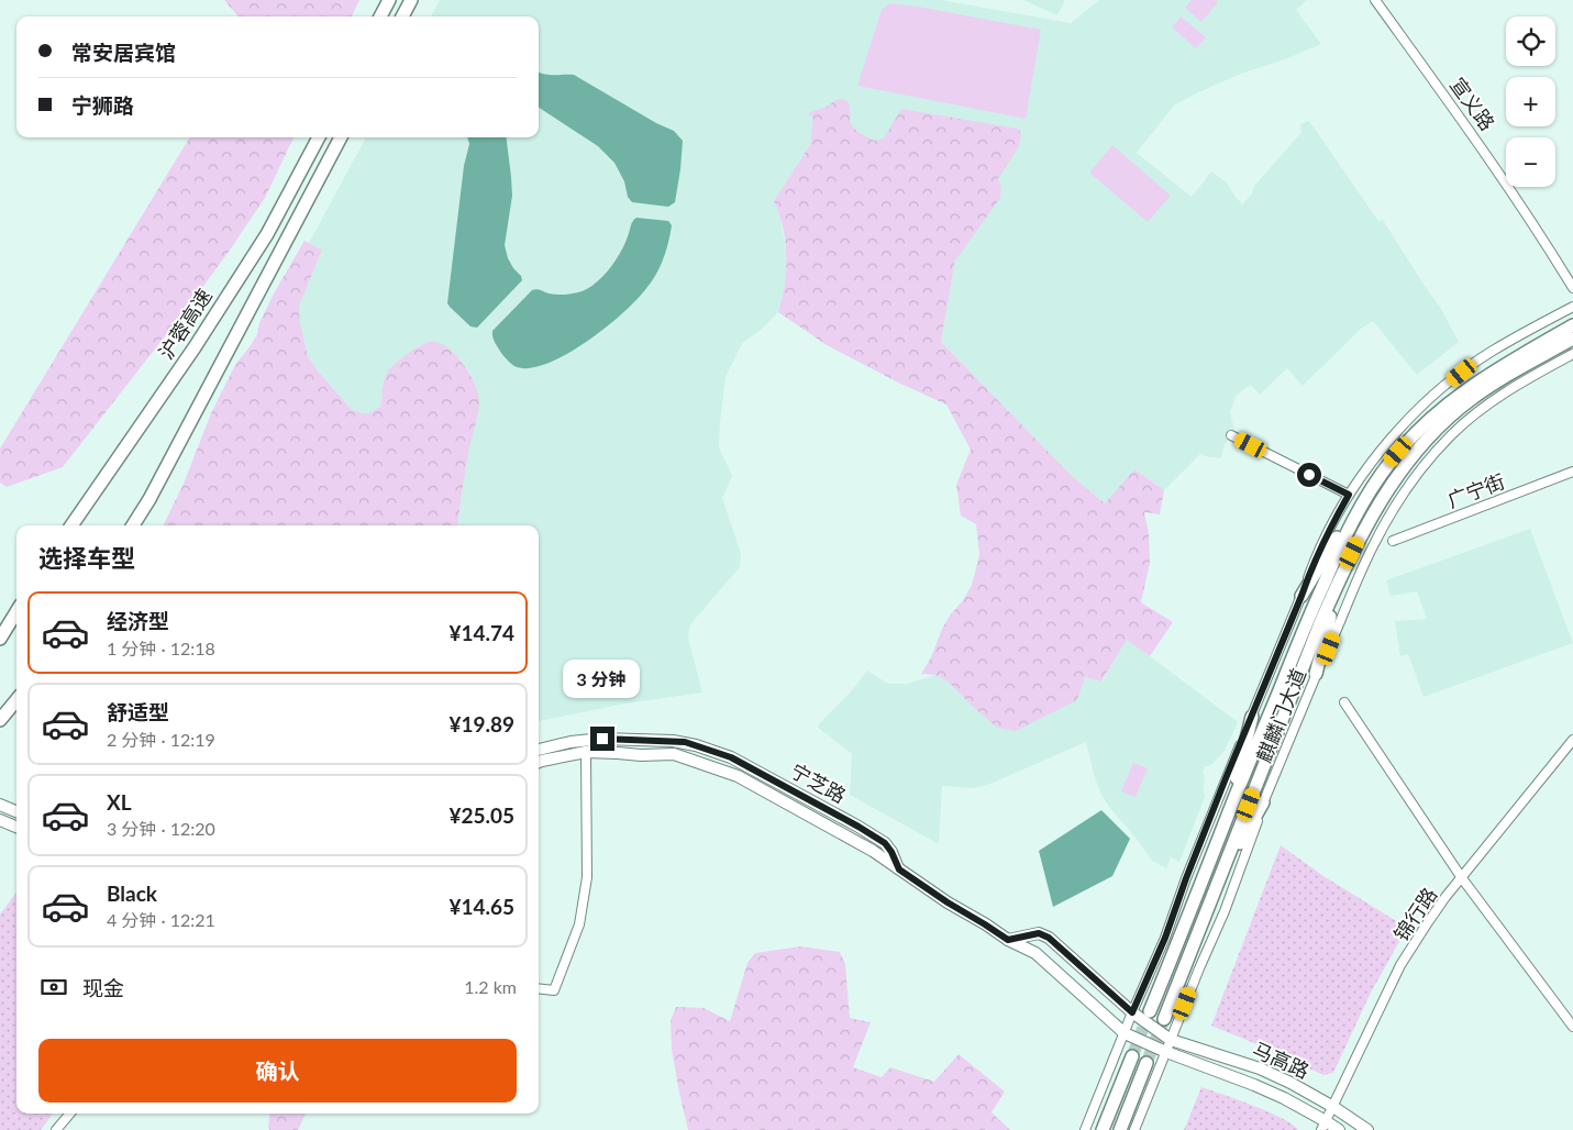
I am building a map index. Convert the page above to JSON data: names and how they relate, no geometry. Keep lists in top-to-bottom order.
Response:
{
  "streets": {
    "highway": ["沪蓉高速"],
    "main road": ["宁芝路", "马高路"],
    "street": [
      "宣义路",
      "广宁街",
      "麒麟门大道",
      "锦行路"
    ]
  },
  "crossings": [
    ["麒麟门大道", "宁芝路"],
    ["麒麟门大道", "马高路"],
    ["宁芝路", "马高路"],
    ["锦行路", "马高路"]
  ],
  "page": {
    "map_buttons": ["+", "−"],
    "banner": ["常安居宾馆", "宁狮路"],
    "heading": "选择车型",
    "list": [
      {
        "name": "经济型",
        "note": "1 分钟 · 12:18",
        "value": "¥14.74"
      },
      {
        "name": "舒适型",
        "note": "2 分钟 · 12:19",
        "value": "¥19.89"
      },
      {
        "name": "XL",
        "note": "3 分钟 · 12:20",
        "value": "¥25.05"
      },
      {
        "name": "Black",
        "note": "4 分钟 · 12:21",
        "value": "¥14.65"
      }
    ],
    "bubble": "3 分钟",
    "pay": ["现金", "1.2 km"],
    "buttons": "确认"
  }
}
